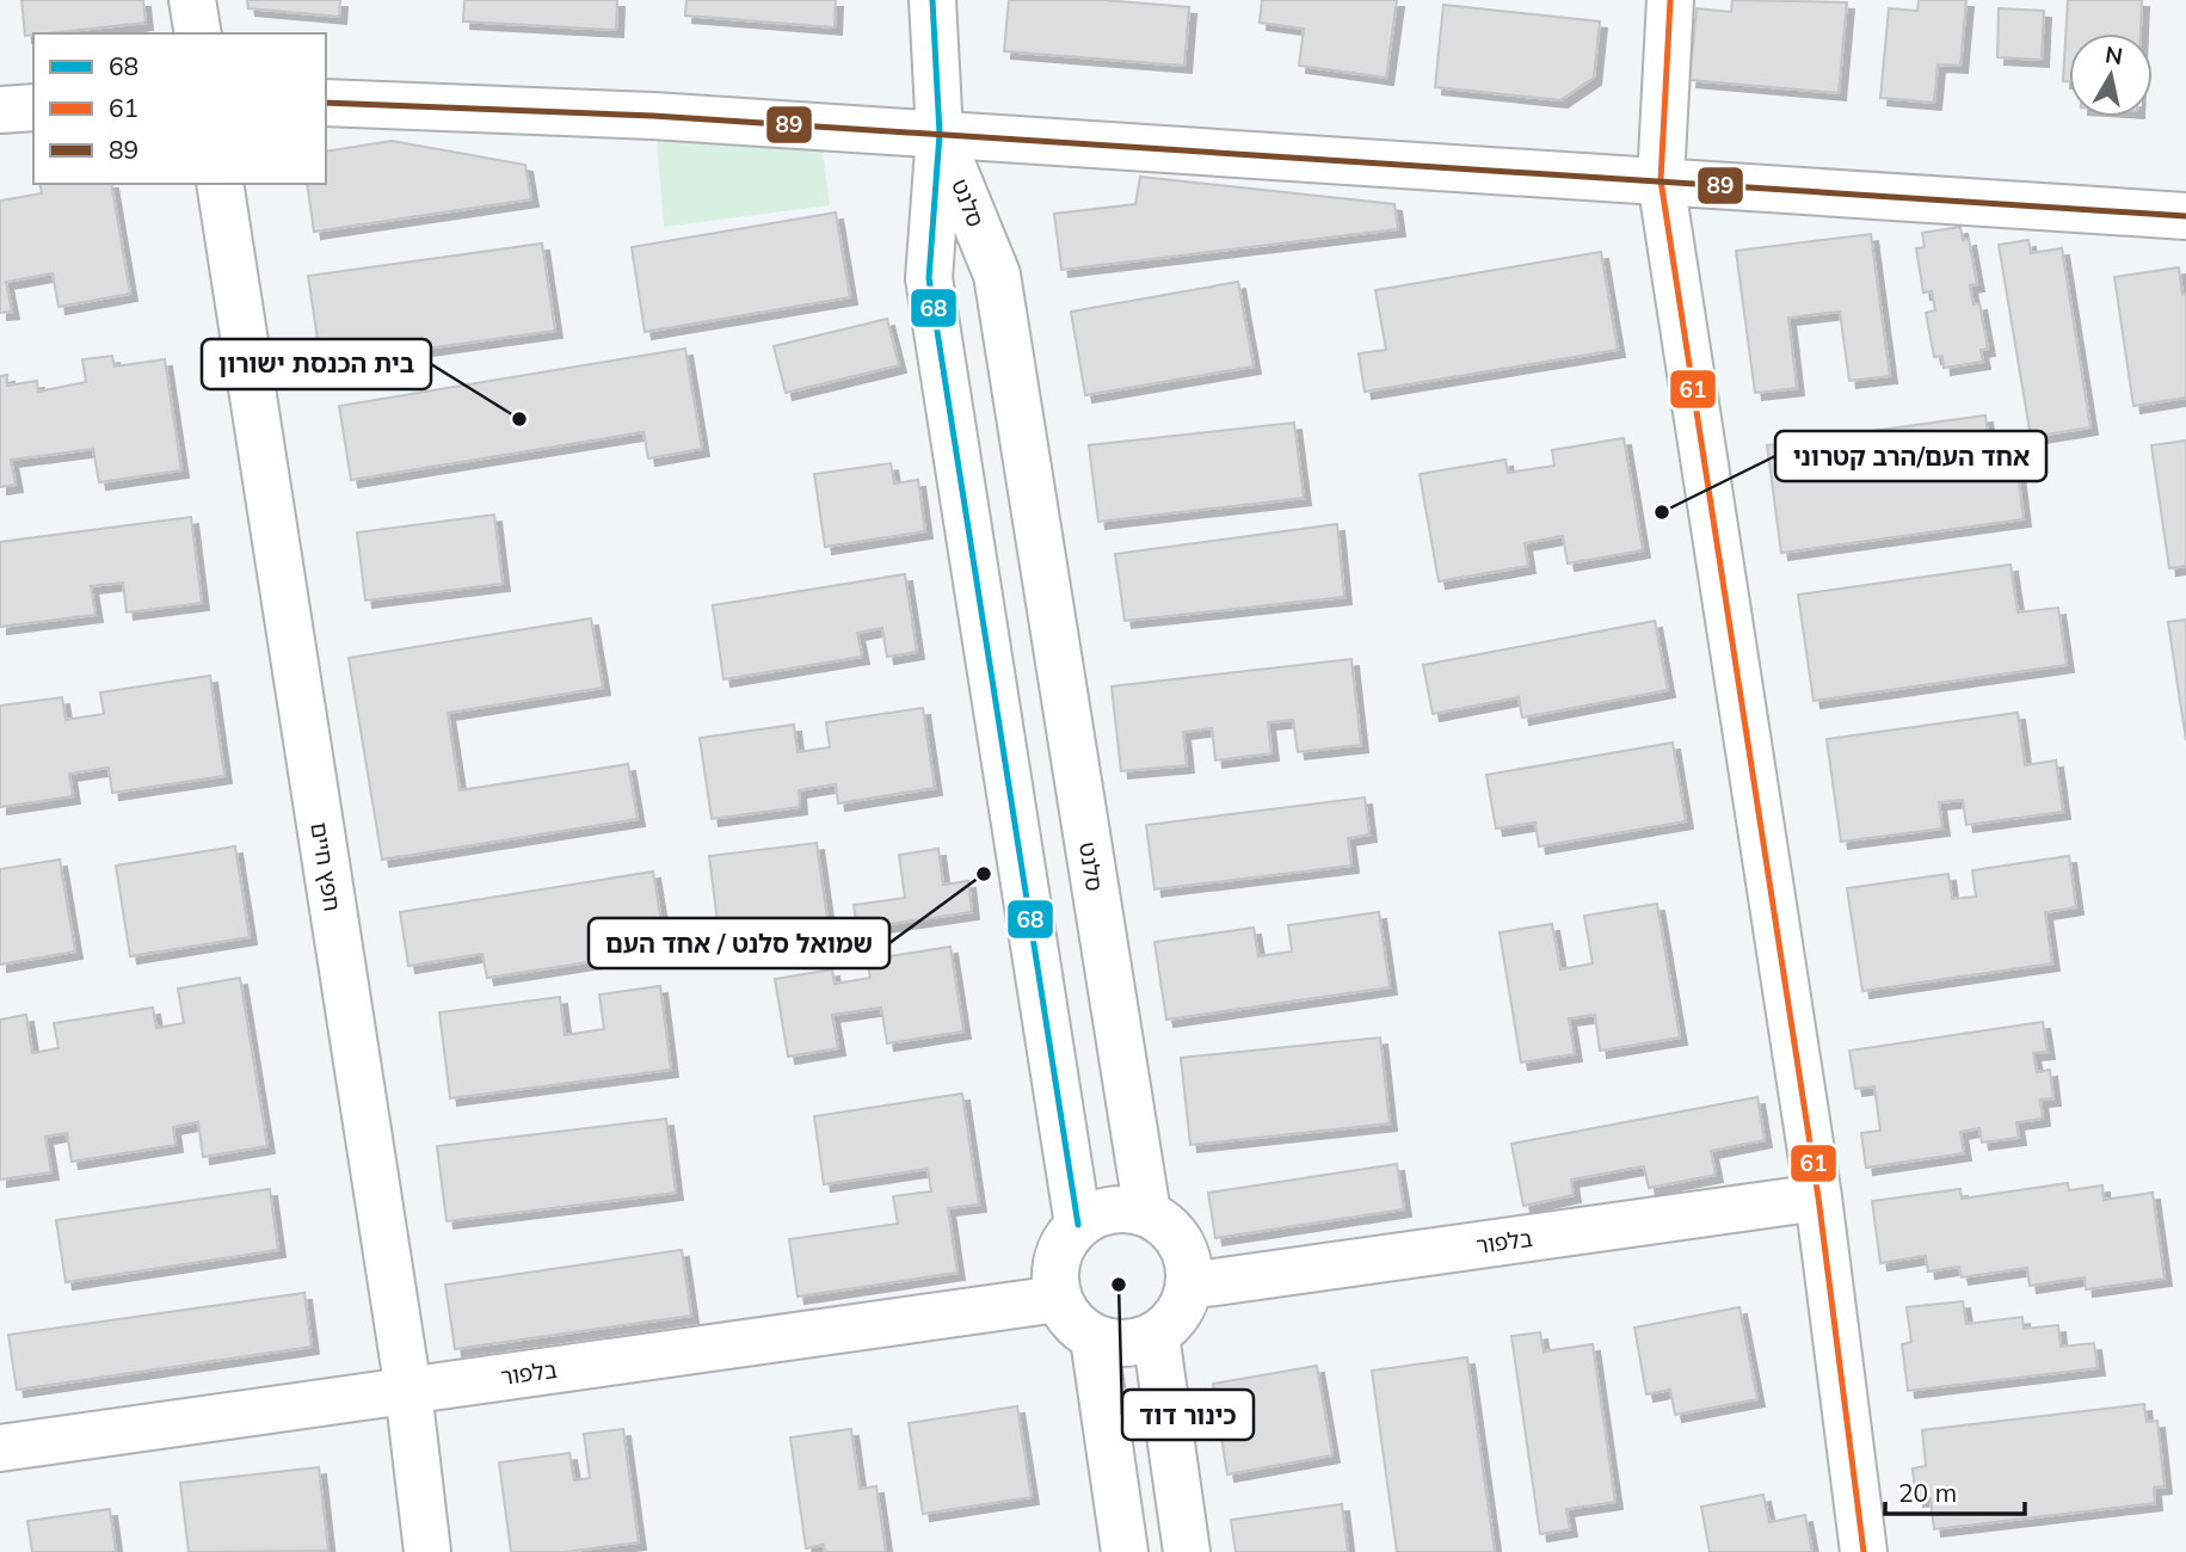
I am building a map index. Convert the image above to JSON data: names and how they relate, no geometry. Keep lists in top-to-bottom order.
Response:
{
  "streets": {
    "street": ["סלנט", "חפץ חיים", "בלפור"]
  },
  "crossings": [
    ["סלנט", "בלפור"],
    ["חפץ חיים", "בלפור"]
  ],
  "places": [
    "בית הכנסת ישורון",
    "אחד העם/הרב קטרוני",
    "שמואל סלנט / אחד העם",
    "כינור דוד"
  ],
  "lines": ["transit line 68", "transit line 61", "transit line 89"],
  "legend": ["68", "61", "89"],
  "scale_bar": "20 m",
  "north": "top"
}
